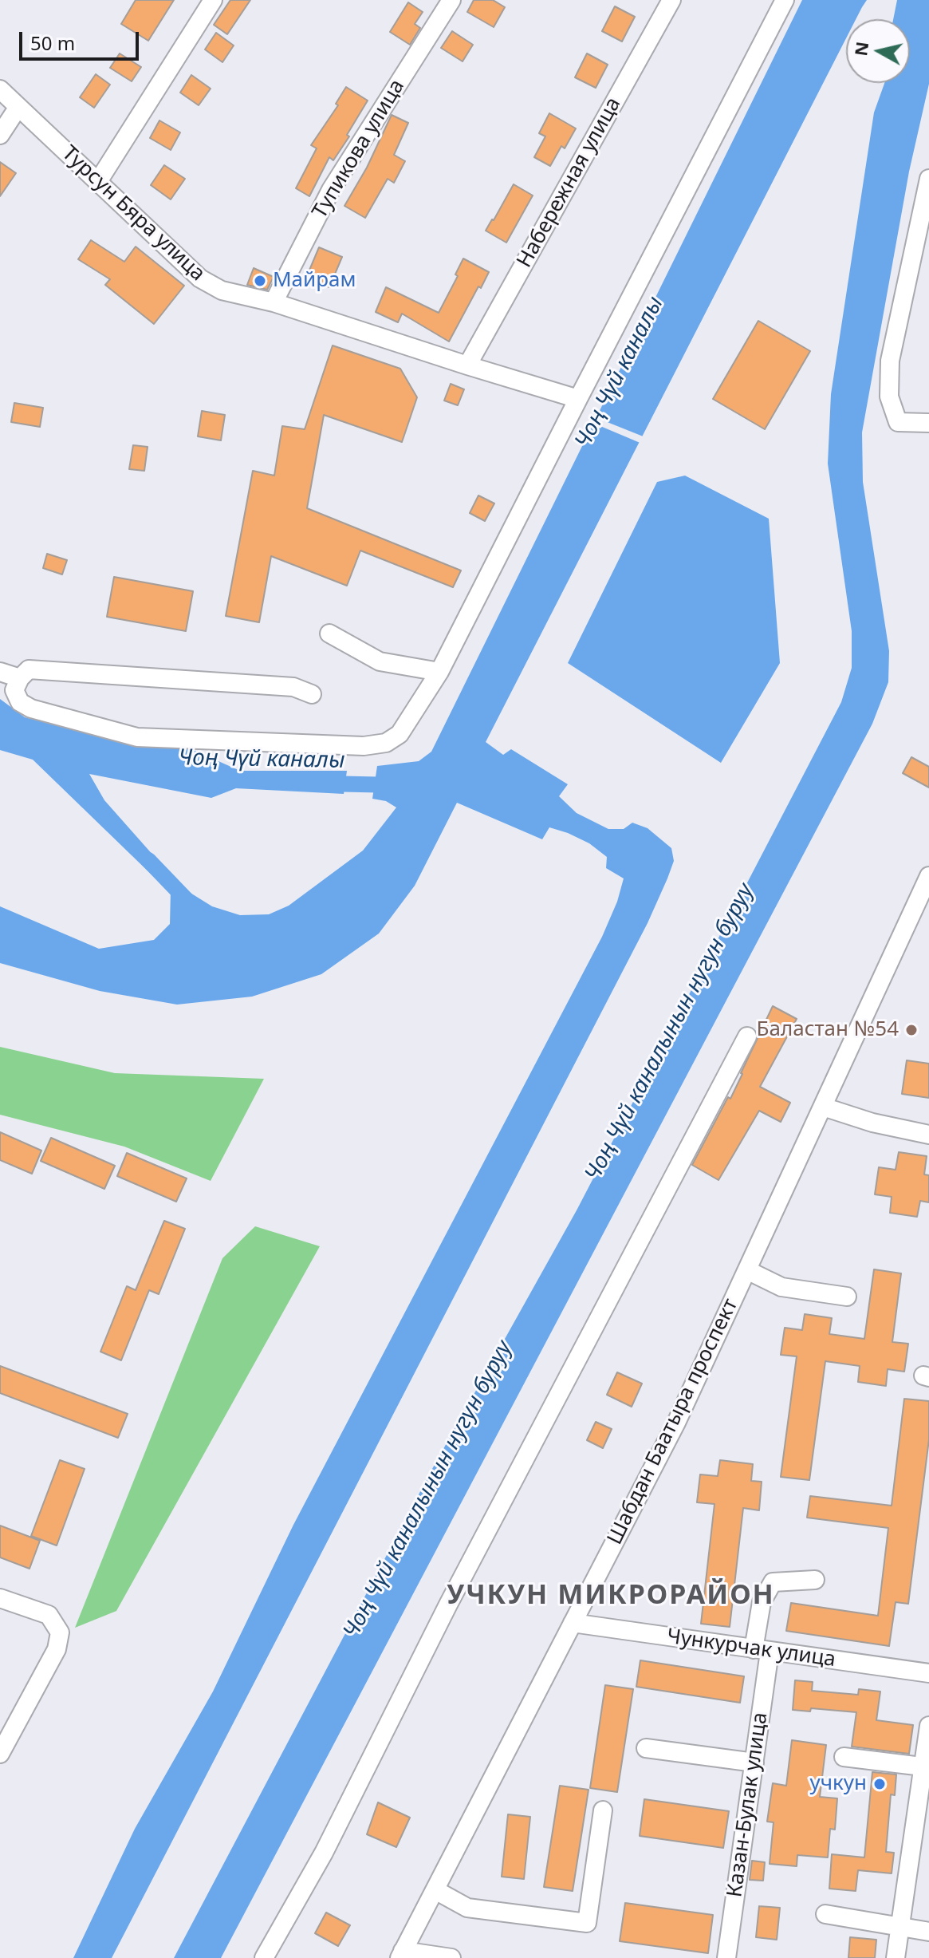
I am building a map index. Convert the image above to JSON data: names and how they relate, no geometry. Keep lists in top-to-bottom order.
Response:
{
  "streets": {
    "street": [
      "Тупикова улица",
      "Набережная улица",
      "Турсун Бяра улица",
      "Шабдан Баатыра проспект",
      "Чункурчак улица",
      "Казан-Булак улица"
    ]
  },
  "crossings": [
    ["Тупикова улица", "Турсун Бяра улица"],
    ["Набережная улица", "Турсун Бяра улица"],
    ["Шабдан Баатыра проспект", "Чункурчак улица"],
    ["Чункурчак улица", "Казан-Булак улица"]
  ],
  "districts": ["УЧКУН МИКРОРАЙОН"],
  "water": ["Чоң Чүй каналы", "Чоң Чүй каналынын нугун буруу"],
  "places": ["Майрам", "Баластан №54", "учкун"],
  "scale_bar": "50 m",
  "north": "left"
}
